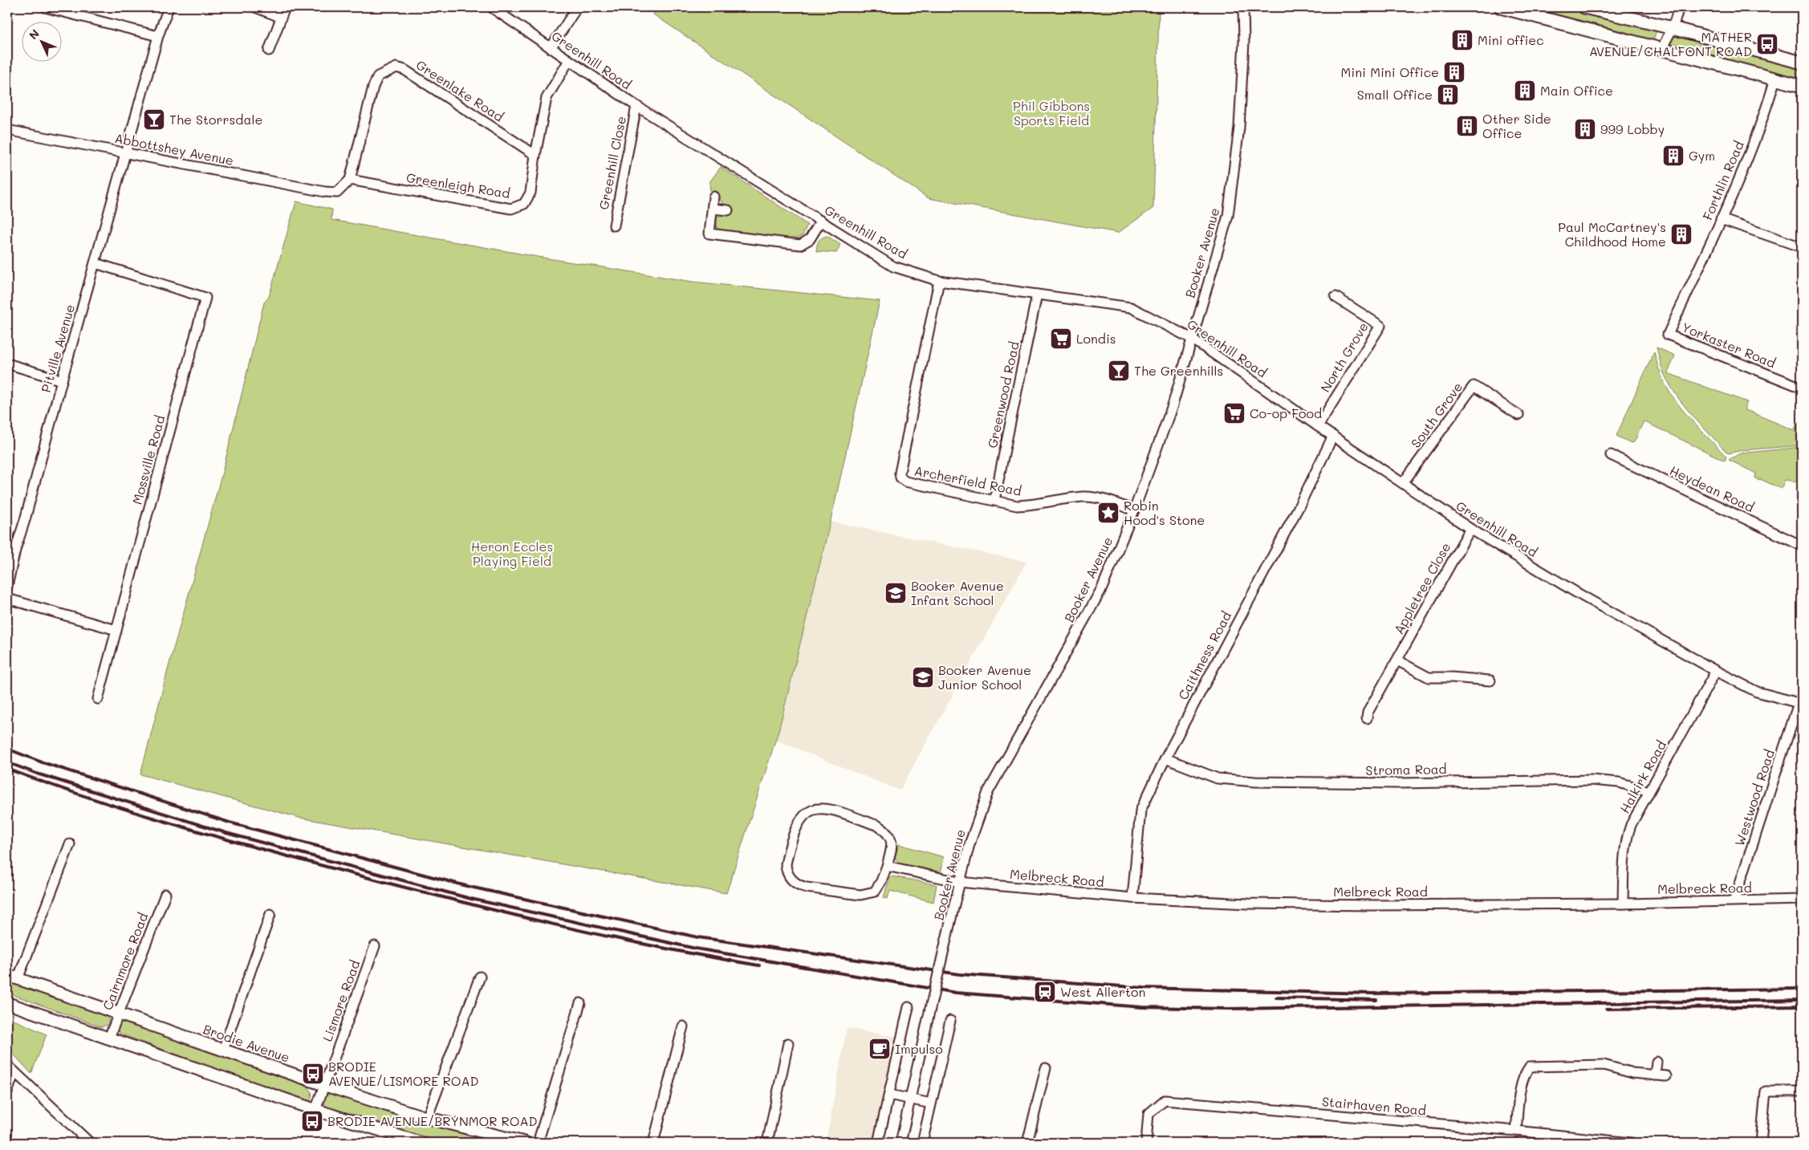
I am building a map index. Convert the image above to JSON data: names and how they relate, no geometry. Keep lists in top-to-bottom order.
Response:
{
  "streets": {
    "street": [
      "Greenhill Road",
      "Greenlake Road",
      "Abbottshey Avenue",
      "Greenhill Close",
      "Forthlin Road",
      "Greenleigh Road",
      "Booker Avenue",
      "Yorkaster Road",
      "Pitville Avenue",
      "North Grove",
      "Greenwood Road",
      "South Grove",
      "Mossville Road",
      "Archerfield Road",
      "Heydean Road",
      "Appletree Close",
      "Caithness Road",
      "Stroma Road",
      "Halkirk Road",
      "Westwood Road",
      "Melbreck Road",
      "Cairnmore Road",
      "Lismore Road",
      "Brodie Avenue",
      "Stairhaven Road"
    ]
  },
  "crossings": [
    ["Greenhill Road", "Greenhill Close"],
    ["Greenhill Road", "Greenleigh Road"],
    ["Greenhill Road", "Booker Avenue"],
    ["Greenhill Road", "North Grove"],
    ["Greenhill Road", "Greenwood Road"],
    ["Greenhill Road", "South Grove"],
    ["Greenhill Road", "Archerfield Road"],
    ["Greenhill Road", "Appletree Close"],
    ["Greenhill Road", "Caithness Road"],
    ["Greenhill Road", "Halkirk Road"],
    ["Greenhill Road", "Westwood Road"],
    ["Greenlake Road", "Abbottshey Avenue"],
    ["Greenlake Road", "Greenleigh Road"],
    ["Abbottshey Avenue", "Greenleigh Road"],
    ["Abbottshey Avenue", "Pitville Avenue"],
    ["Forthlin Road", "Yorkaster Road"],
    ["Booker Avenue", "Archerfield Road"],
    ["Booker Avenue", "Melbreck Road"],
    ["Pitville Avenue", "Mossville Road"],
    ["Greenwood Road", "Archerfield Road"],
    ["Caithness Road", "Stroma Road"],
    ["Caithness Road", "Melbreck Road"],
    ["Stroma Road", "Halkirk Road"],
    ["Halkirk Road", "Melbreck Road"],
    ["Westwood Road", "Melbreck Road"],
    ["Cairnmore Road", "Brodie Avenue"],
    ["Lismore Road", "Brodie Avenue"]
  ],
  "parks": ["Phil Gibbons Sports Field", "Heron Eccles Playing Field"],
  "places": {
    "building": [
      "Mini offiec",
      "Mini Mini Office",
      "Main Office",
      "Small Office",
      "Other Side Office",
      "999 Lobby",
      "Gym",
      "Paul McCartney's Childhood Home"
    ],
    "bus stop": ["MATHER AVENUE/CHALFONT ROAD", "BRODIE AVENUE/LISMORE ROAD", "BRODIE AVENUE/BRYNMOR ROAD"],
    "bar": ["The Storrsdale", "The Greenhills"],
    "supermarket": ["Londis", "Co-op Food"],
    "place": ["Robin Hood's Stone"],
    "school or university": ["Booker Avenue Infant School", "Booker Avenue Junior School"],
    "station": ["West Allerton"],
    "cafe": ["Impulso"]
  },
  "north": "top left"
}
